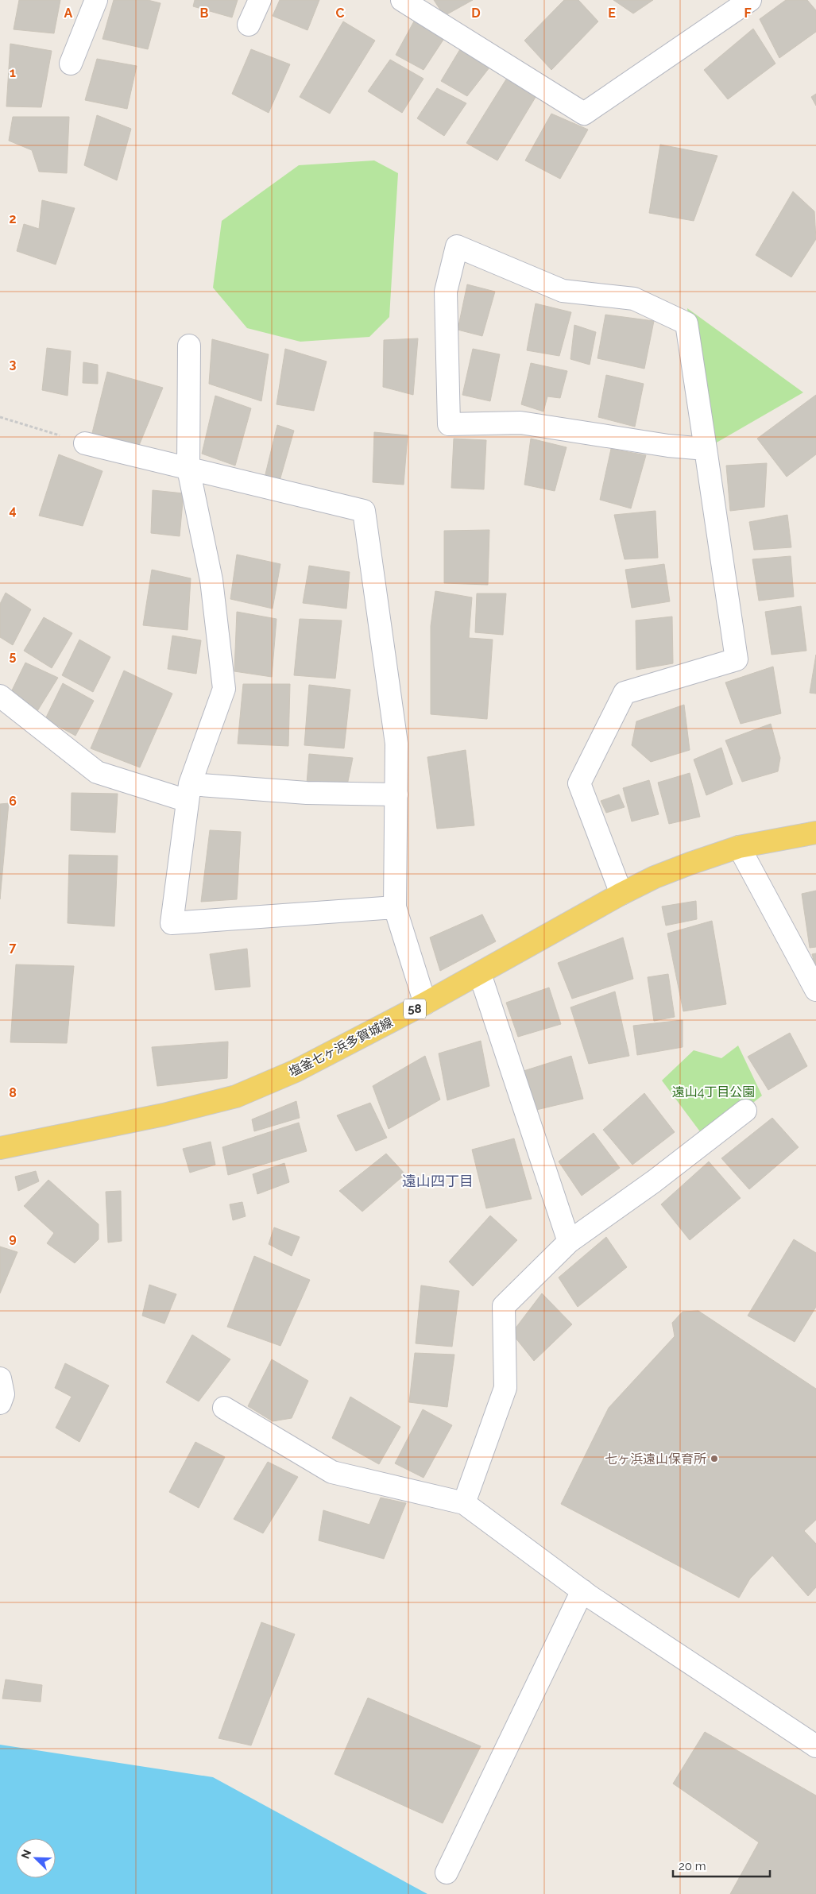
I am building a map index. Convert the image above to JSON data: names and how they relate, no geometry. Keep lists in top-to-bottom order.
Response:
{
  "streets": {
    "main road": ["58", "塩釜七ヶ浜多賀城線"]
  },
  "districts": ["遠山四丁目"],
  "parks": ["遠山4丁目公園"],
  "places": ["七ヶ浜遠山保育所"],
  "scale_bar": "20 m",
  "north": "top left",
  "grid": {
    "columns": [
      "A",
      "B",
      "C",
      "D",
      "E",
      "F"
    ],
    "rows": [
      "1",
      "2",
      "3",
      "4",
      "5",
      "6",
      "7",
      "8",
      "9"
    ]
  }
}
